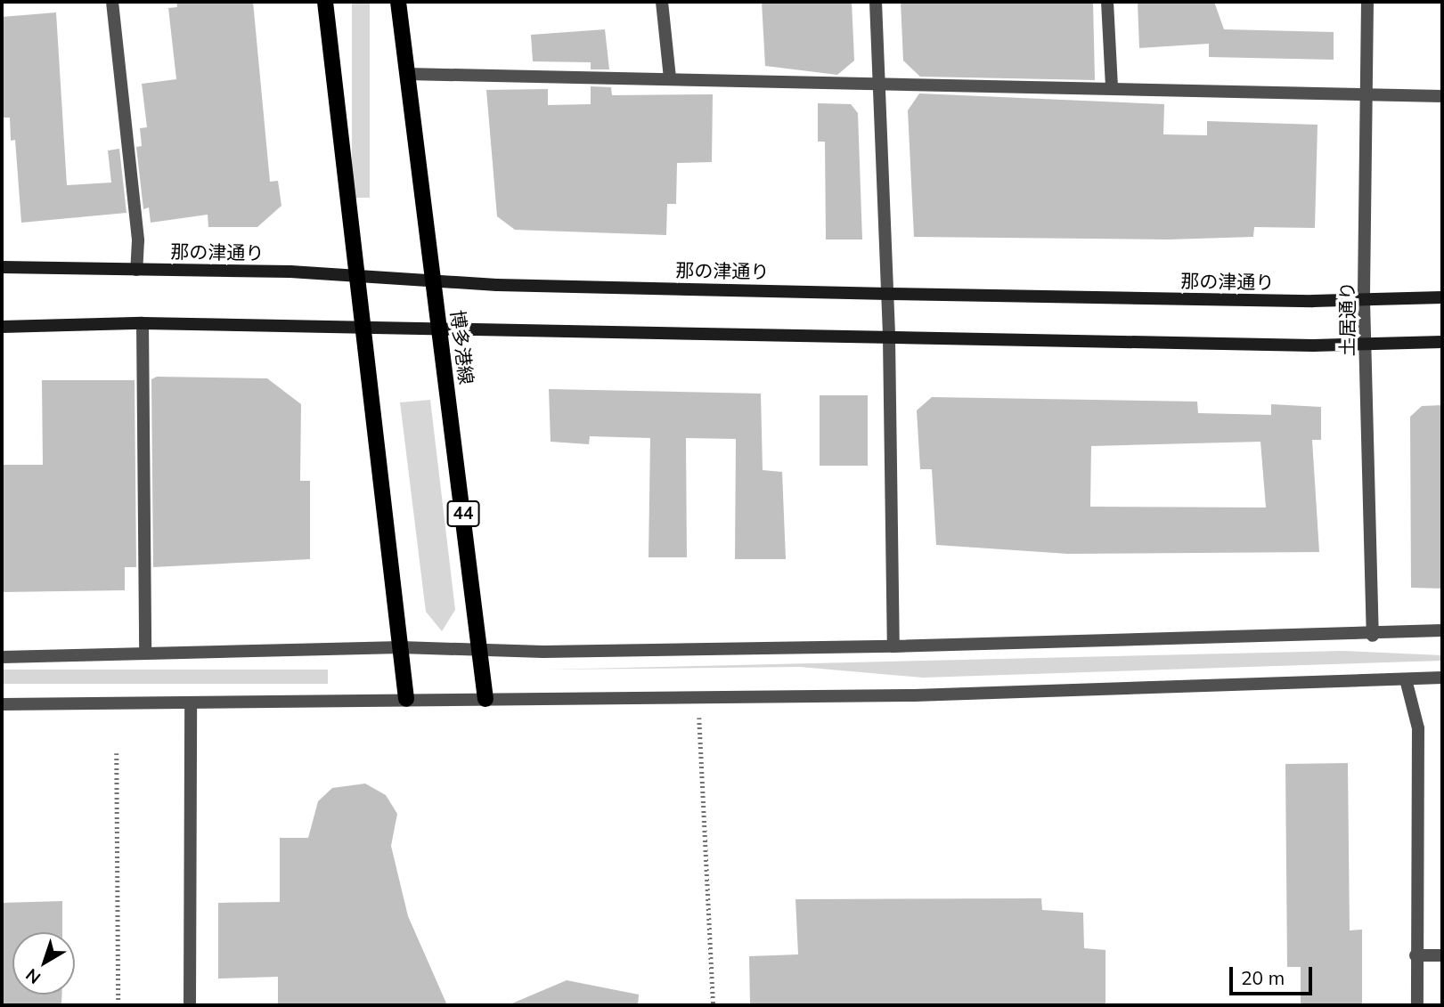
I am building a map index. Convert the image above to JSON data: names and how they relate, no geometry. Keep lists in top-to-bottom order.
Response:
{
  "streets": {
    "main road": ["那の津通り", "博多港線", "44"],
    "street": ["土居通り"]
  },
  "crossings": [
    ["那の津通り", "土居通り"],
    ["那の津通り", "博多港線"]
  ],
  "scale_bar": "20 m",
  "north": "bottom left"
}
